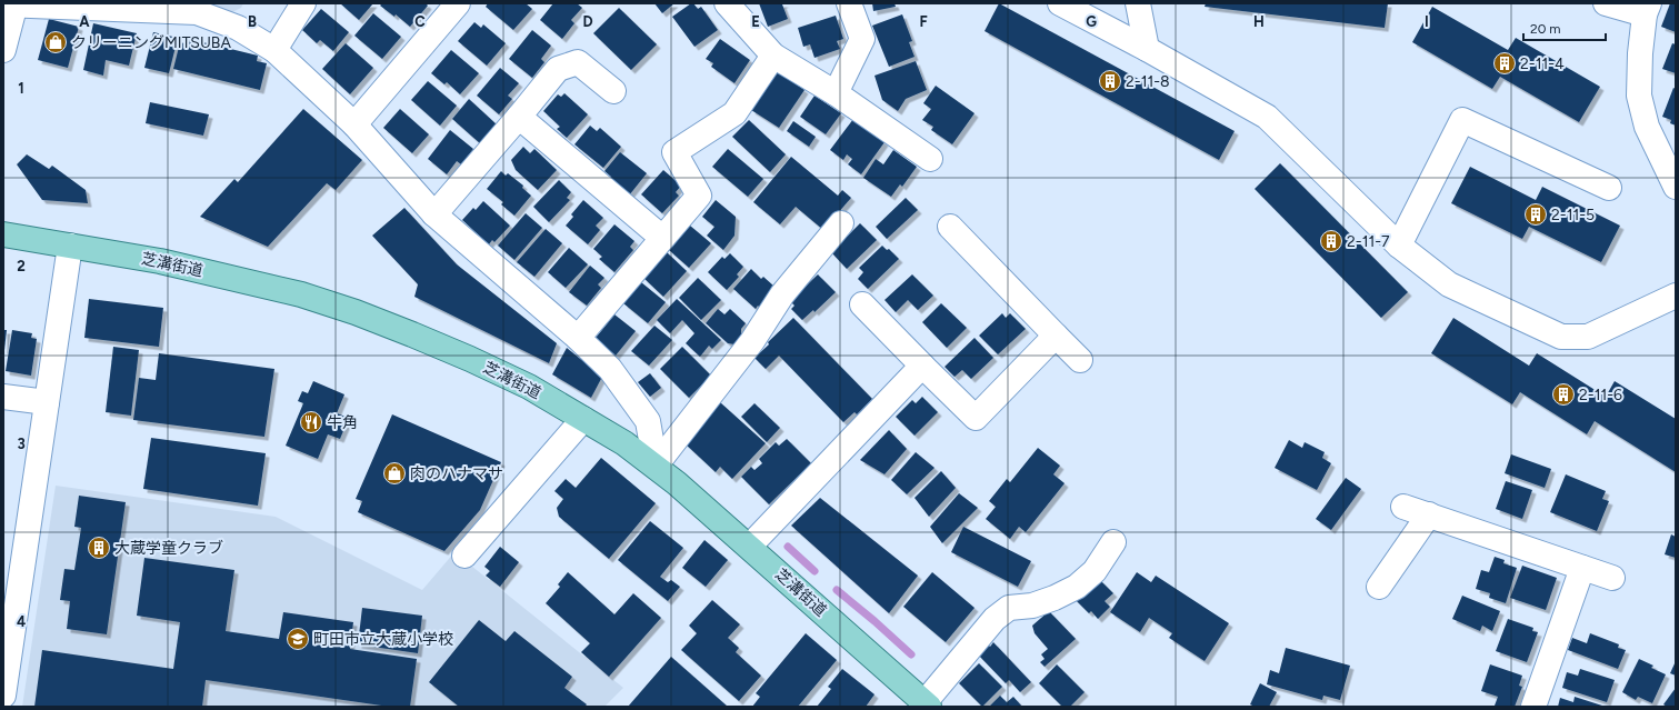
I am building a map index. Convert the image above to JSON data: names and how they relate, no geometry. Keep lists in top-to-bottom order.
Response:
{
  "streets": {
    "main road": ["芝溝街道"]
  },
  "places": {
    "shop": ["クリーニングMITSUBA", "肉のハナマサ"],
    "building": [
      "2-11-4",
      "2-11-8",
      "2-11-5",
      "2-11-7",
      "2-11-6",
      "大蔵学童クラブ"
    ],
    "restaurant": ["牛角"],
    "school or university": ["町田市立大蔵小学校"]
  },
  "scale_bar": "20 m",
  "grid": {
    "columns": [
      "A",
      "B",
      "C",
      "D",
      "E",
      "F",
      "G",
      "H",
      "I"
    ],
    "rows": [
      "1",
      "2",
      "3",
      "4"
    ]
  }
}
